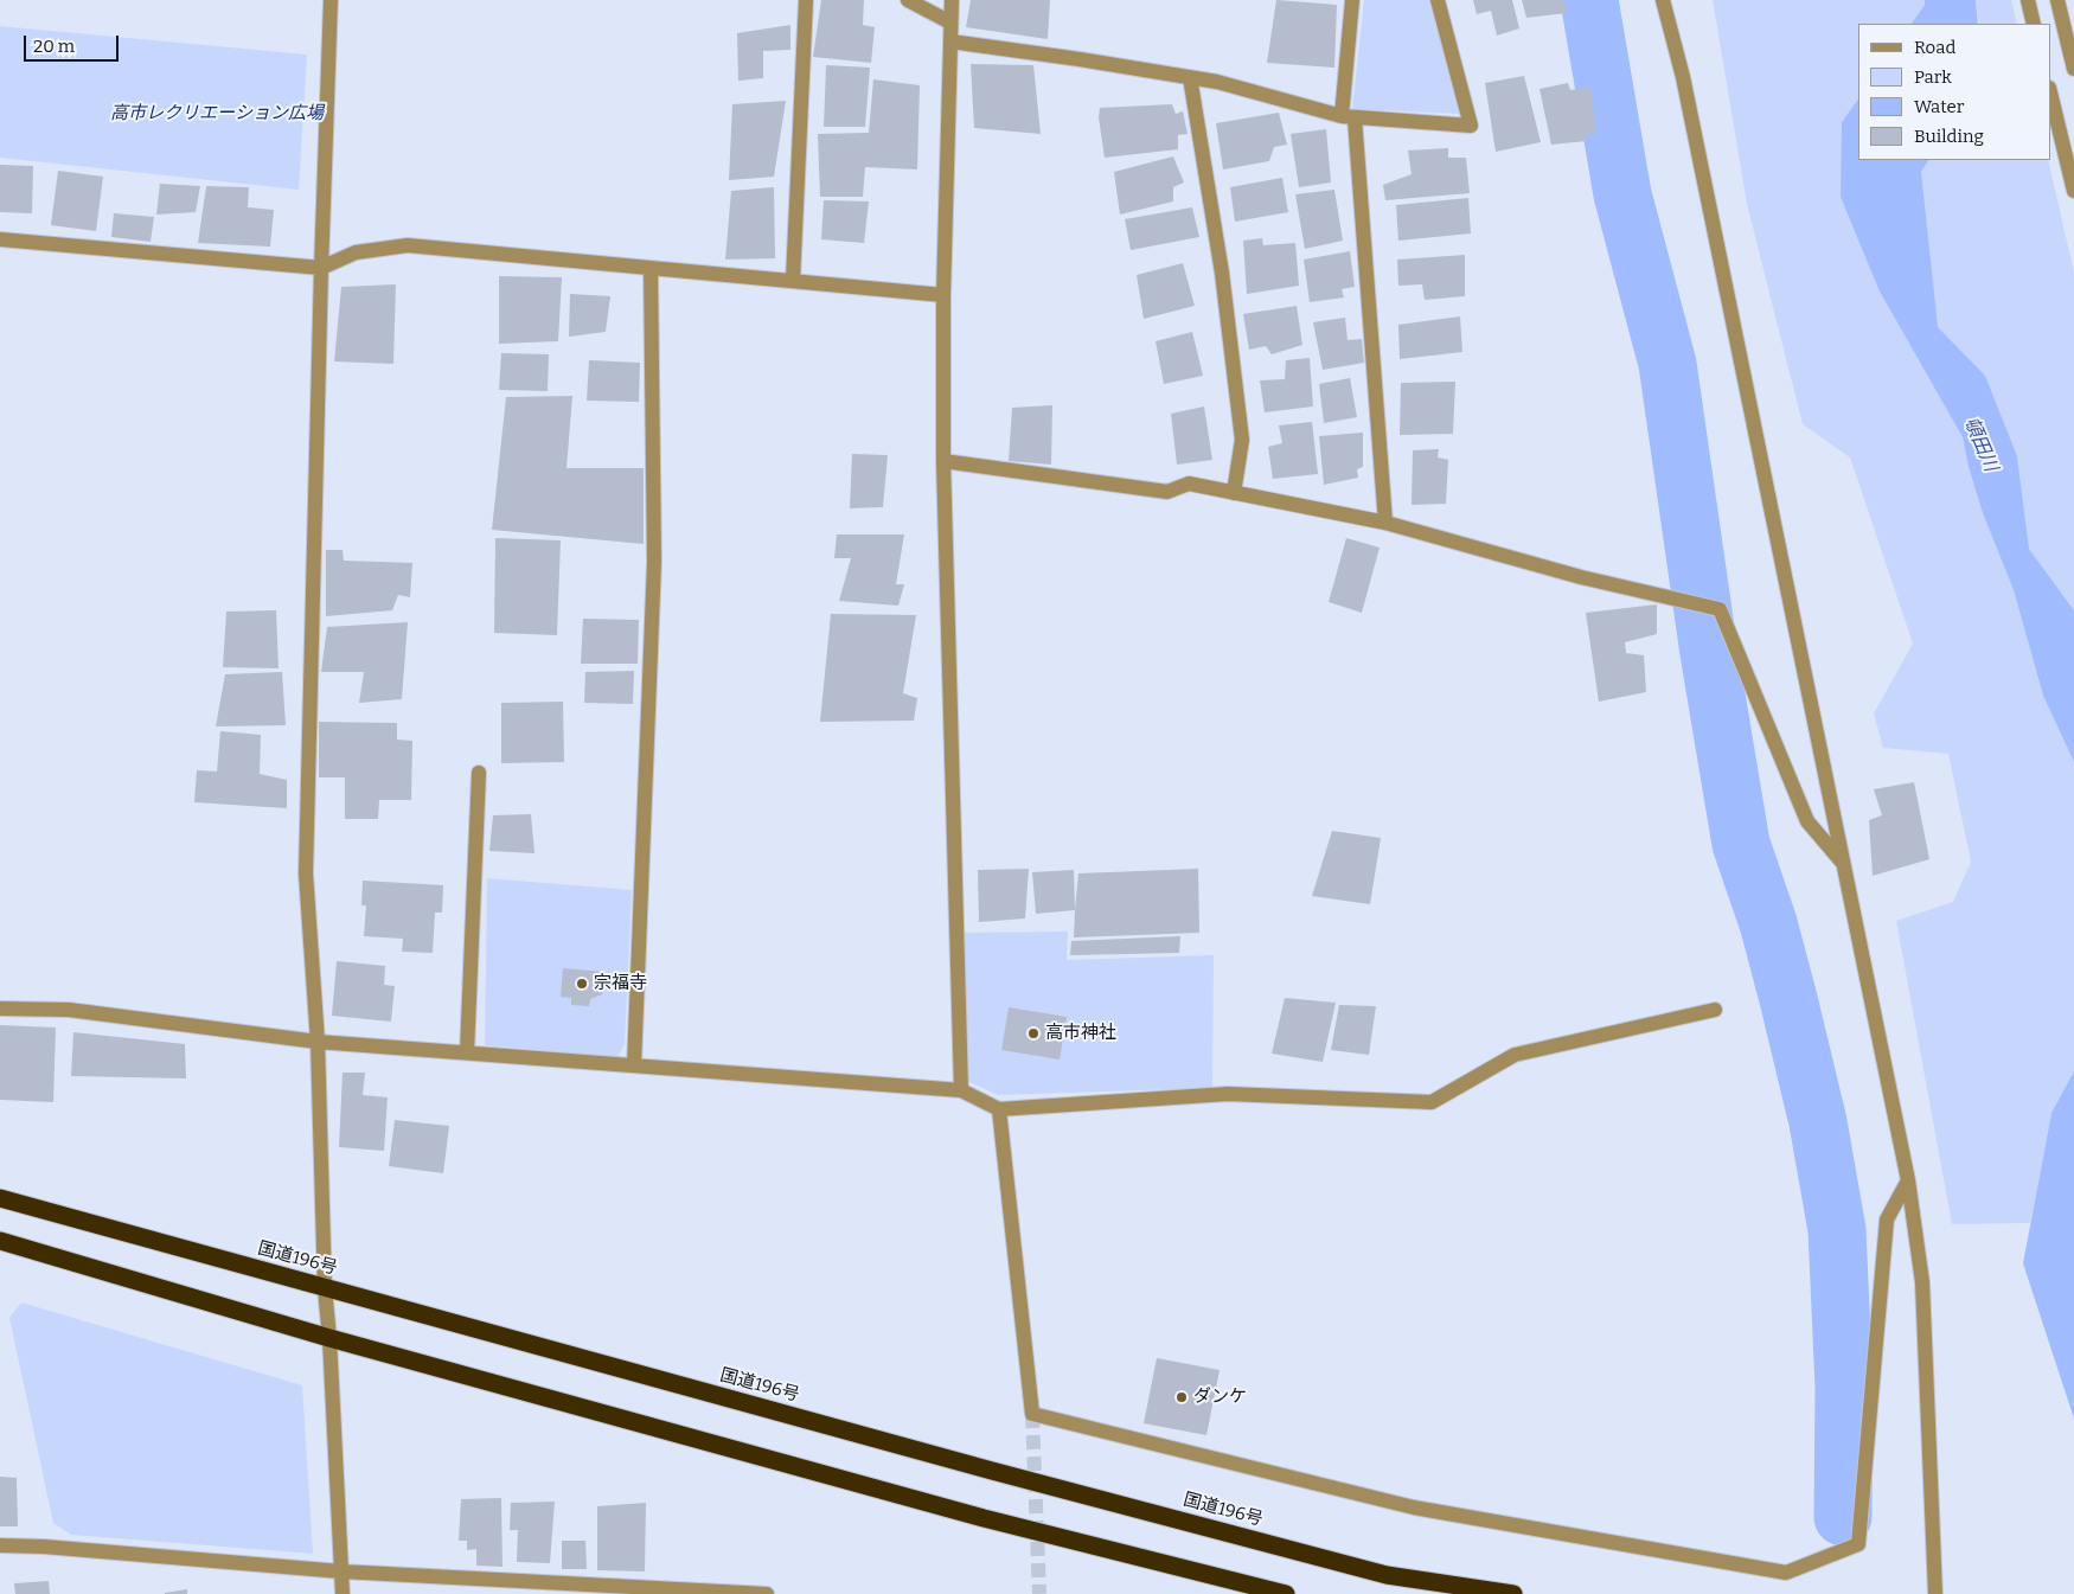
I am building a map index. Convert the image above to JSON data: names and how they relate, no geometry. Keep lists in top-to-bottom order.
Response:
{
  "streets": {
    "highway": ["国道196号"]
  },
  "water": ["頓田川"],
  "parks": ["高市レクリエーション広場"],
  "places": ["宗福寺", "高市神社", "ダンケ"],
  "legend": [
    "Road",
    "Park",
    "Water",
    "Building"
  ],
  "scale_bar": "20 m"
}
